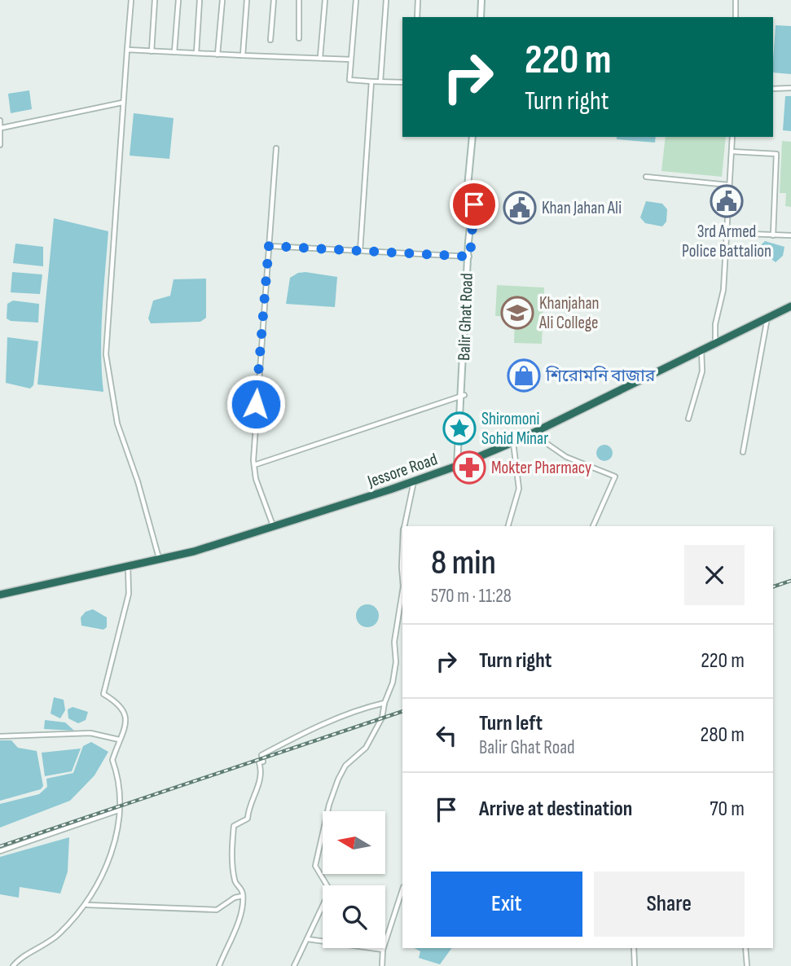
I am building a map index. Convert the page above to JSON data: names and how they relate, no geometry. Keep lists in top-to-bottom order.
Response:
{
  "streets": {
    "highway": ["Jessore Road"],
    "street": ["Balir Ghat Road"]
  },
  "crossings": [
    ["Balir Ghat Road", "Jessore Road"]
  ],
  "places": {
    "public building": ["3rd Armed Police Battalion", "Khan Jahan Ali"],
    "school or university": ["Khanjahan Ali College"],
    "shop": ["শিরোমনি বাজার"],
    "place": ["Shiromoni Sohid Minar"],
    "pharmacy": ["Mokter Pharmacy"]
  },
  "north": "left",
  "page": {
    "turn": ["220 m", "Turn right"],
    "heading": ["8 min", "570 m · 11:28"],
    "list": [
      {
        "name": "Turn right",
        "value": "220 m"
      },
      {
        "name": "Turn left",
        "note": "Balir Ghat Road",
        "value": "280 m"
      },
      {
        "name": "Arrive at destination",
        "value": "70 m"
      }
    ],
    "buttons": ["Exit", "Share"]
  }
}
